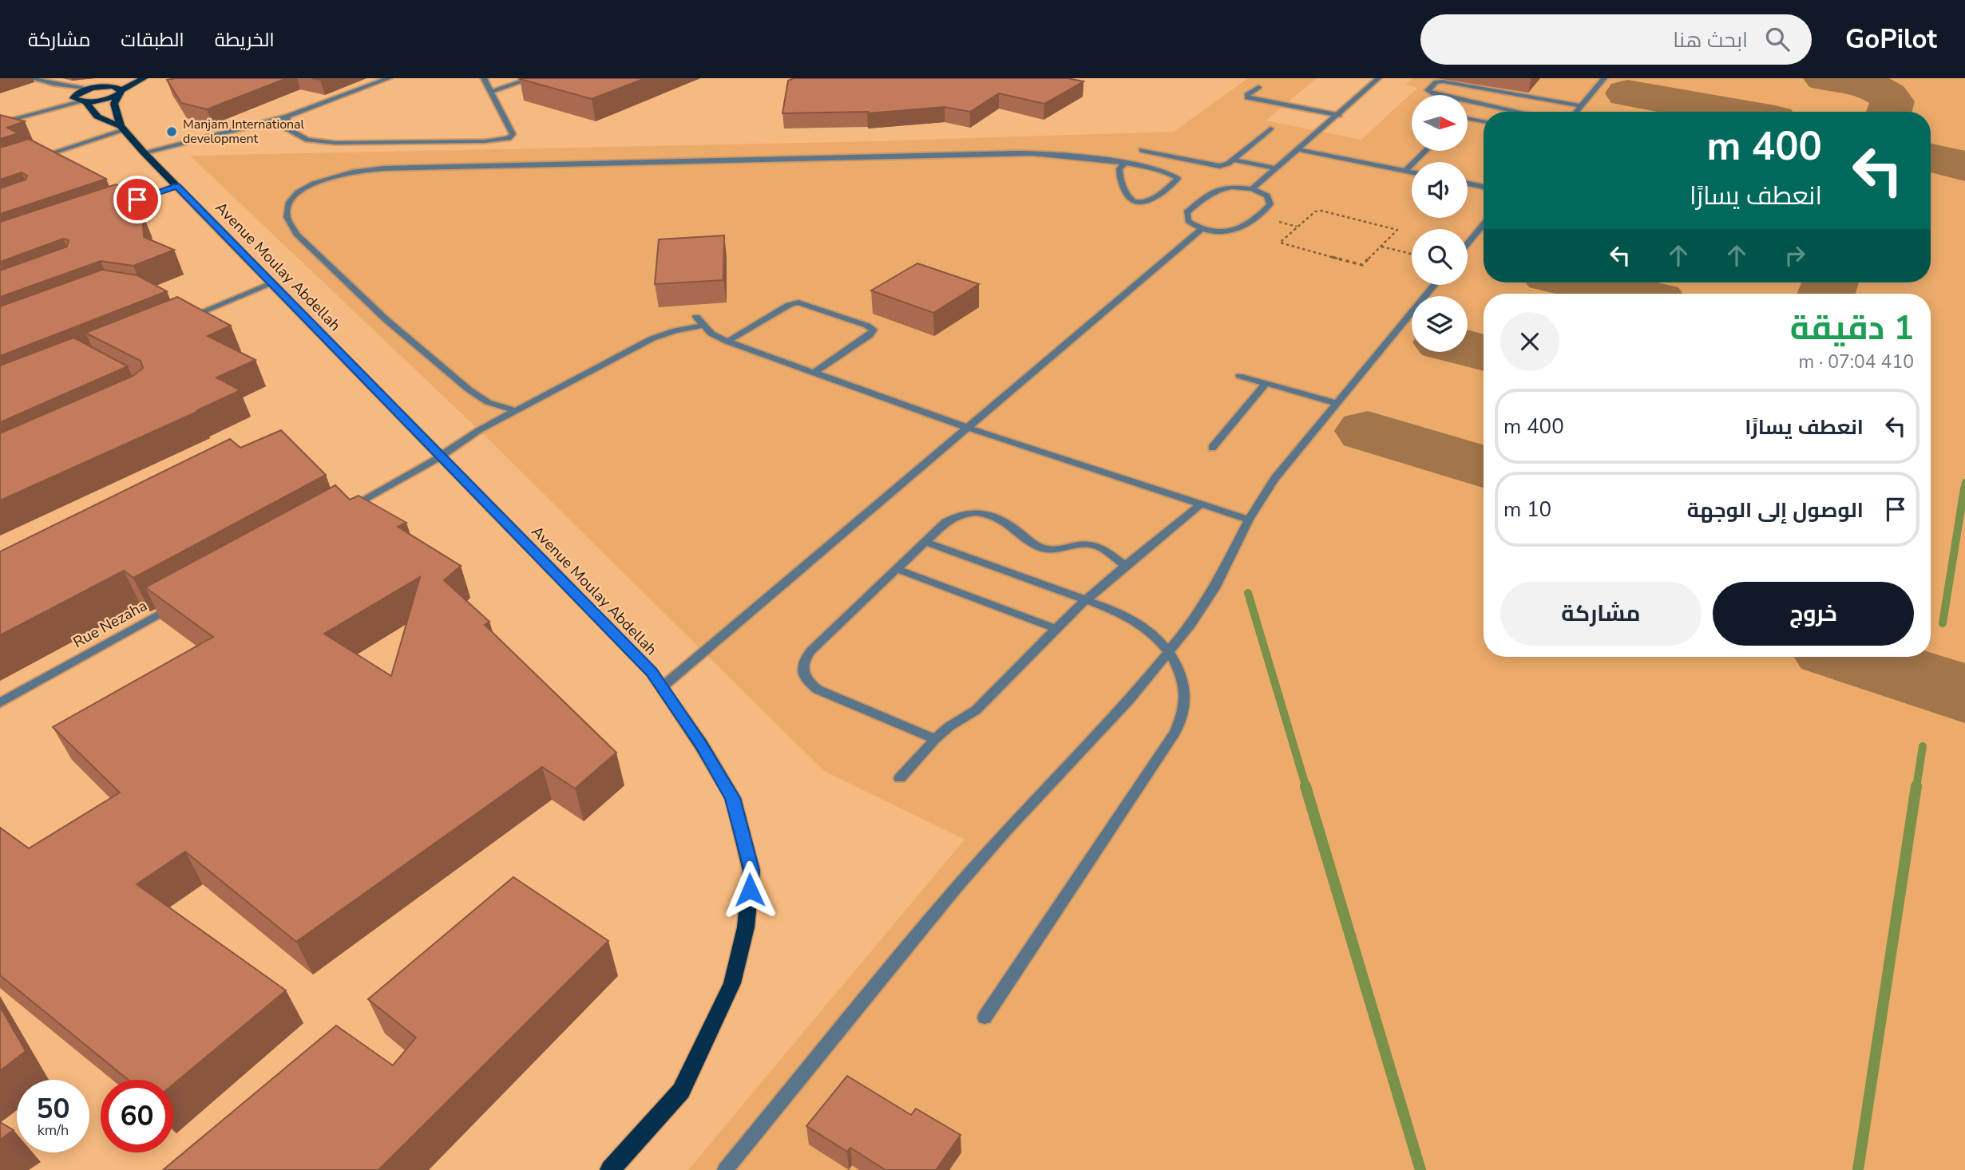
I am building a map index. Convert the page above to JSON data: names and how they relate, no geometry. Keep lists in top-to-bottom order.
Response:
{
  "streets": {
    "main road": ["Avenue Moulay Abdellah"],
    "street": ["Rue Nezaha"]
  },
  "places": ["Manjam International development"],
  "north": "right",
  "page": {
    "header": "GoPilot",
    "search": "ابحث هنا",
    "nav": ["الخريطة", "الطبقات", "مشاركة"],
    "turn": ["400 m", "انعطف يسارًا"],
    "heading": ["1 دقيقة", "410 m · 07:04"],
    "list": [
      {
        "name": "انعطف يسارًا",
        "value": "400 m"
      },
      {
        "name": "الوصول إلى الوجهة",
        "value": "10 m"
      }
    ],
    "buttons": ["خروج", "مشاركة"],
    "speed": "50 km/h",
    "limit": "60"
  }
}
